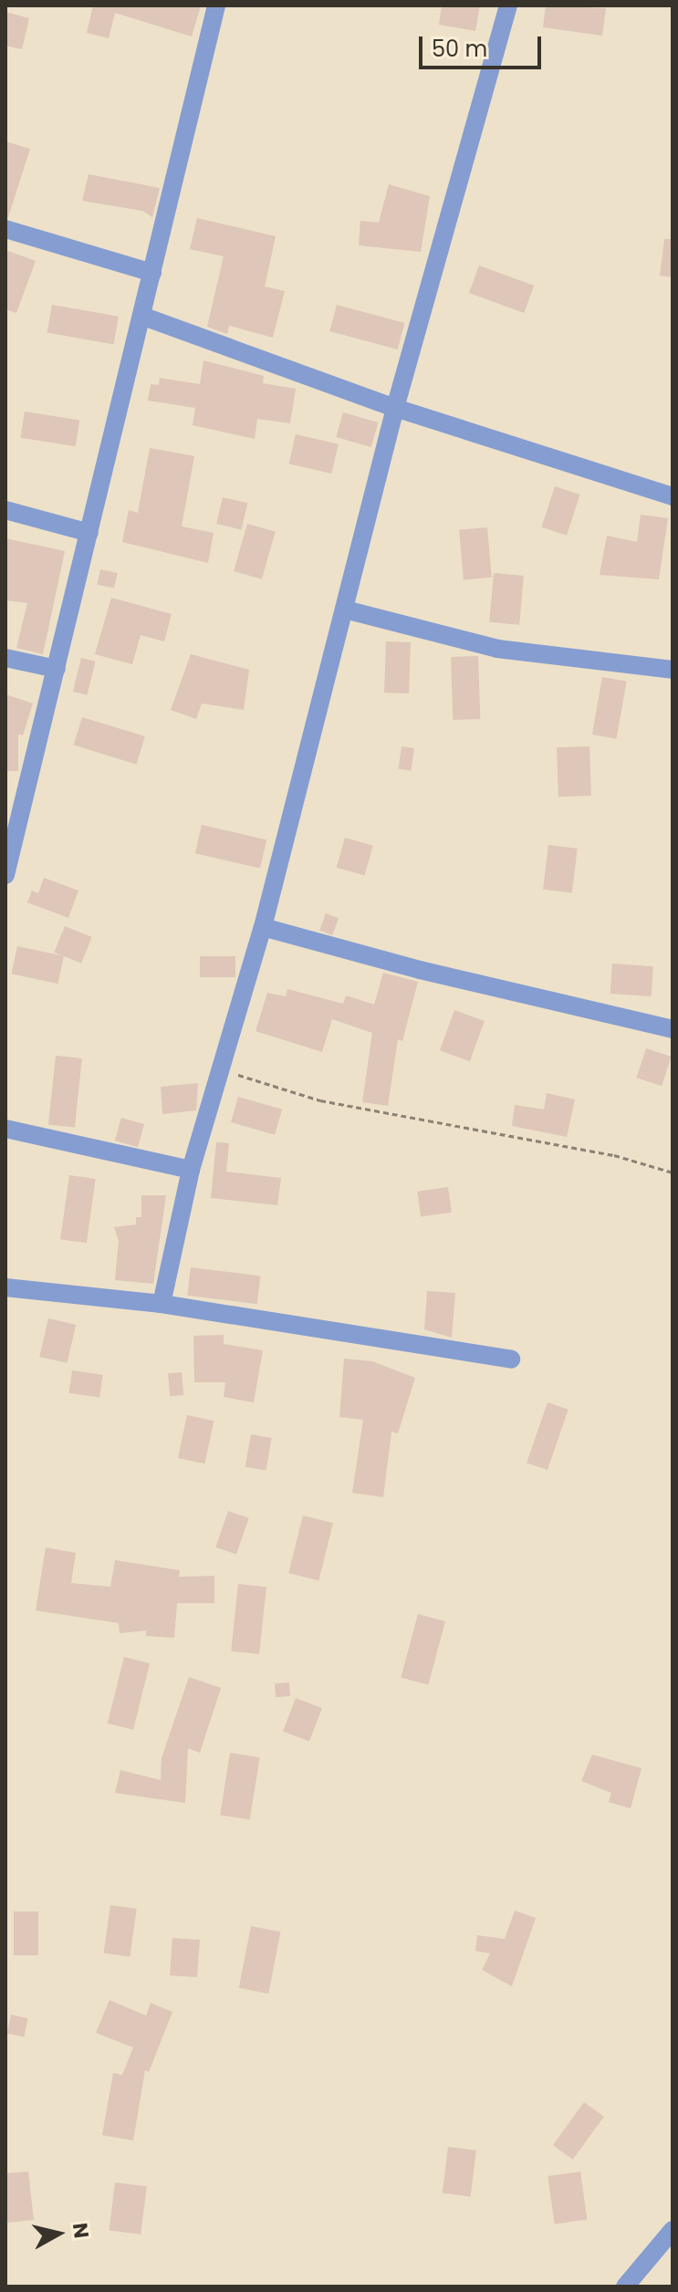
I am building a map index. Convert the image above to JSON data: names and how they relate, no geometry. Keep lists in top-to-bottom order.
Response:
{
  "scale_bar": "50 m",
  "north": "right"
}
